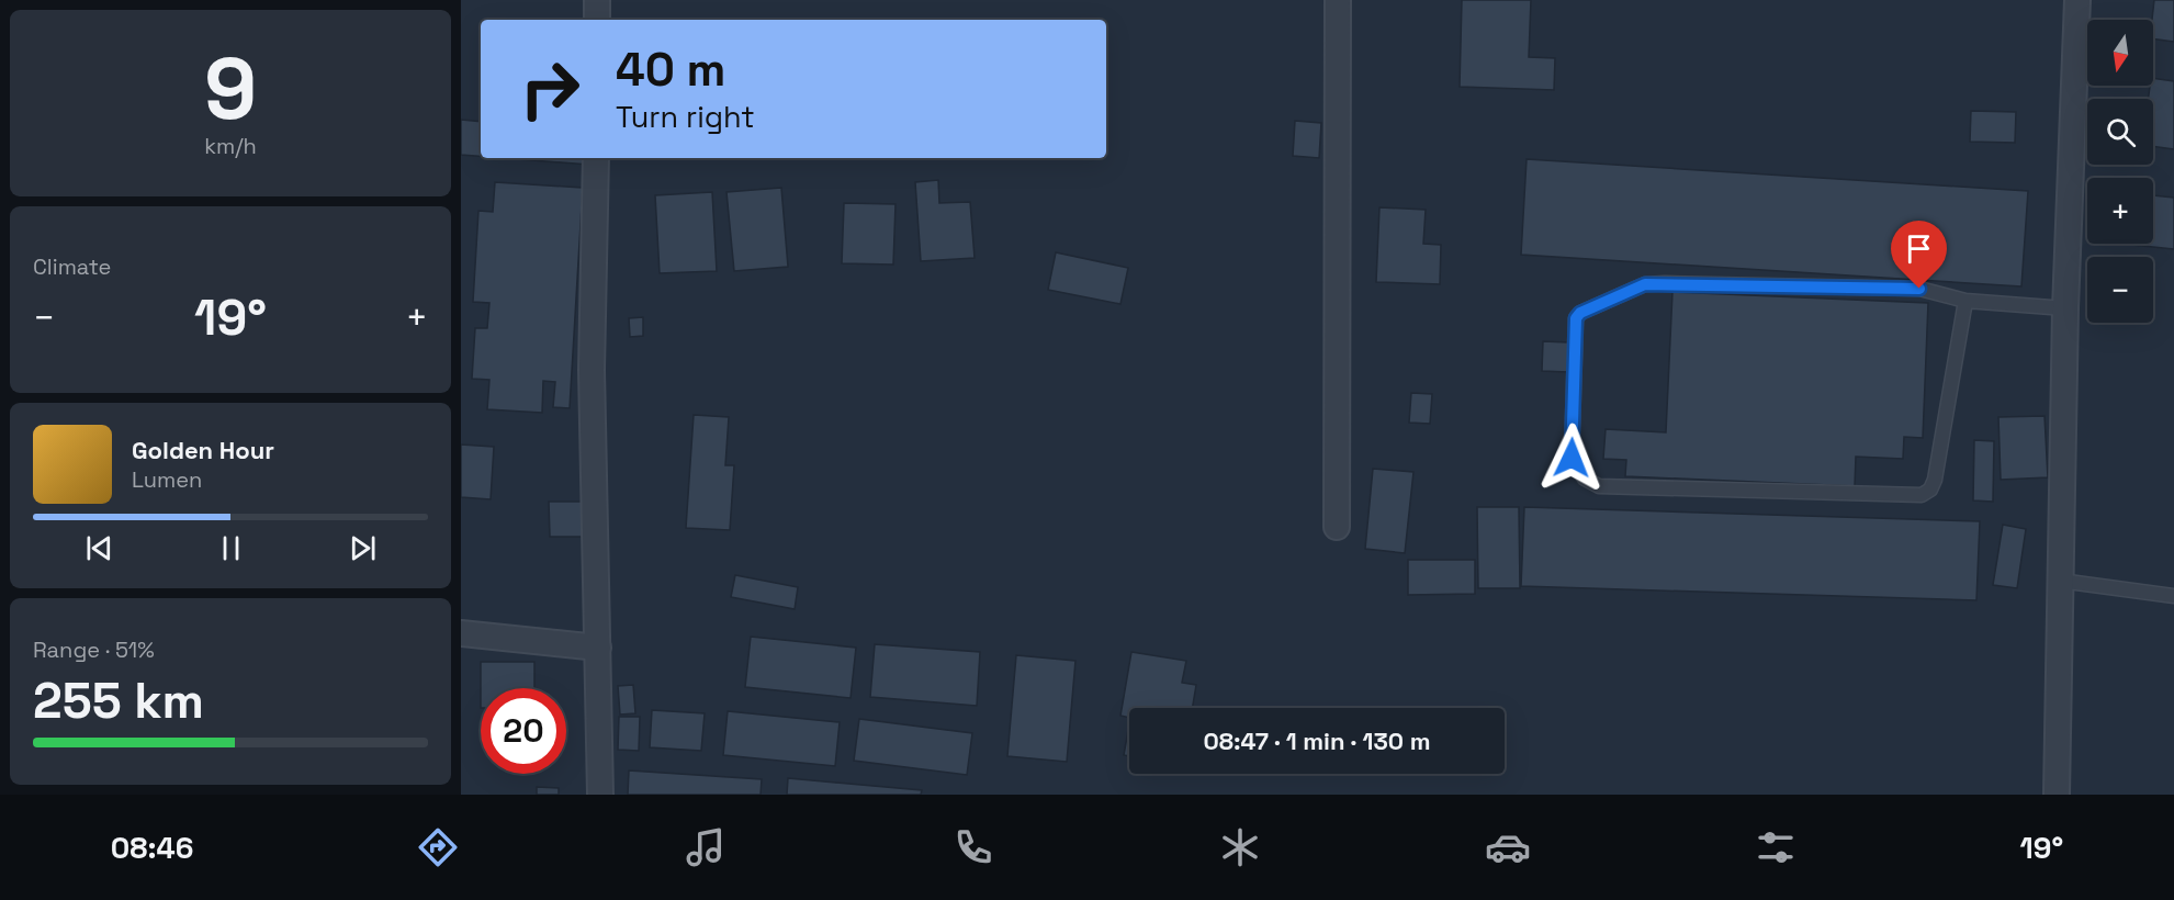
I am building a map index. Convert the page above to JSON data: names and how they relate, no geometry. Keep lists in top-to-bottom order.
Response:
{
  "north": "bottom",
  "page": {
    "tile": [
      ["9", "km/h"],
      "Climate",
      ["Range · 51%", "255 km"]
    ],
    "map_buttons": ["+", "−"],
    "turn": ["40 m", "Turn right"],
    "heat": ["−", "19°", "+"],
    "song": ["Golden Hour", "Lumen"],
    "limit": "20",
    "trip": "08:47 · 1 min · 130 m",
    "tabs": ["08:46", "19°"]
  }
}
